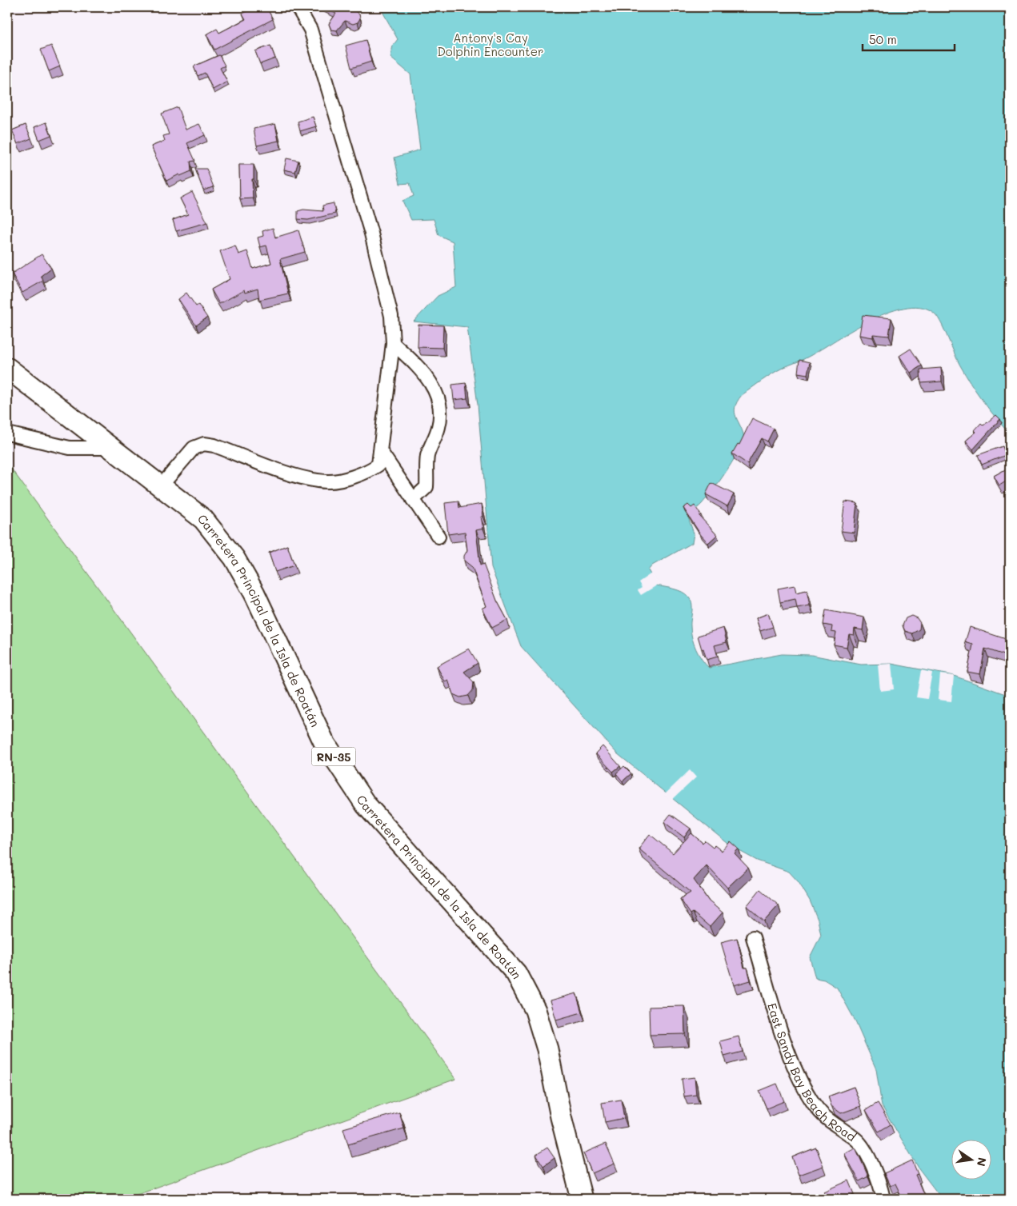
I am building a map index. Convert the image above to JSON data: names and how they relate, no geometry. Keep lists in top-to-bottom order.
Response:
{
  "streets": {
    "main road": ["Carretera Principal de la Isla de Roatán", "RN-35"],
    "street": ["East Sandy Bay Beach Road"]
  },
  "parks": ["Antony's Cay Dolphin Encounter"],
  "scale_bar": "50 m",
  "north": "right"
}
